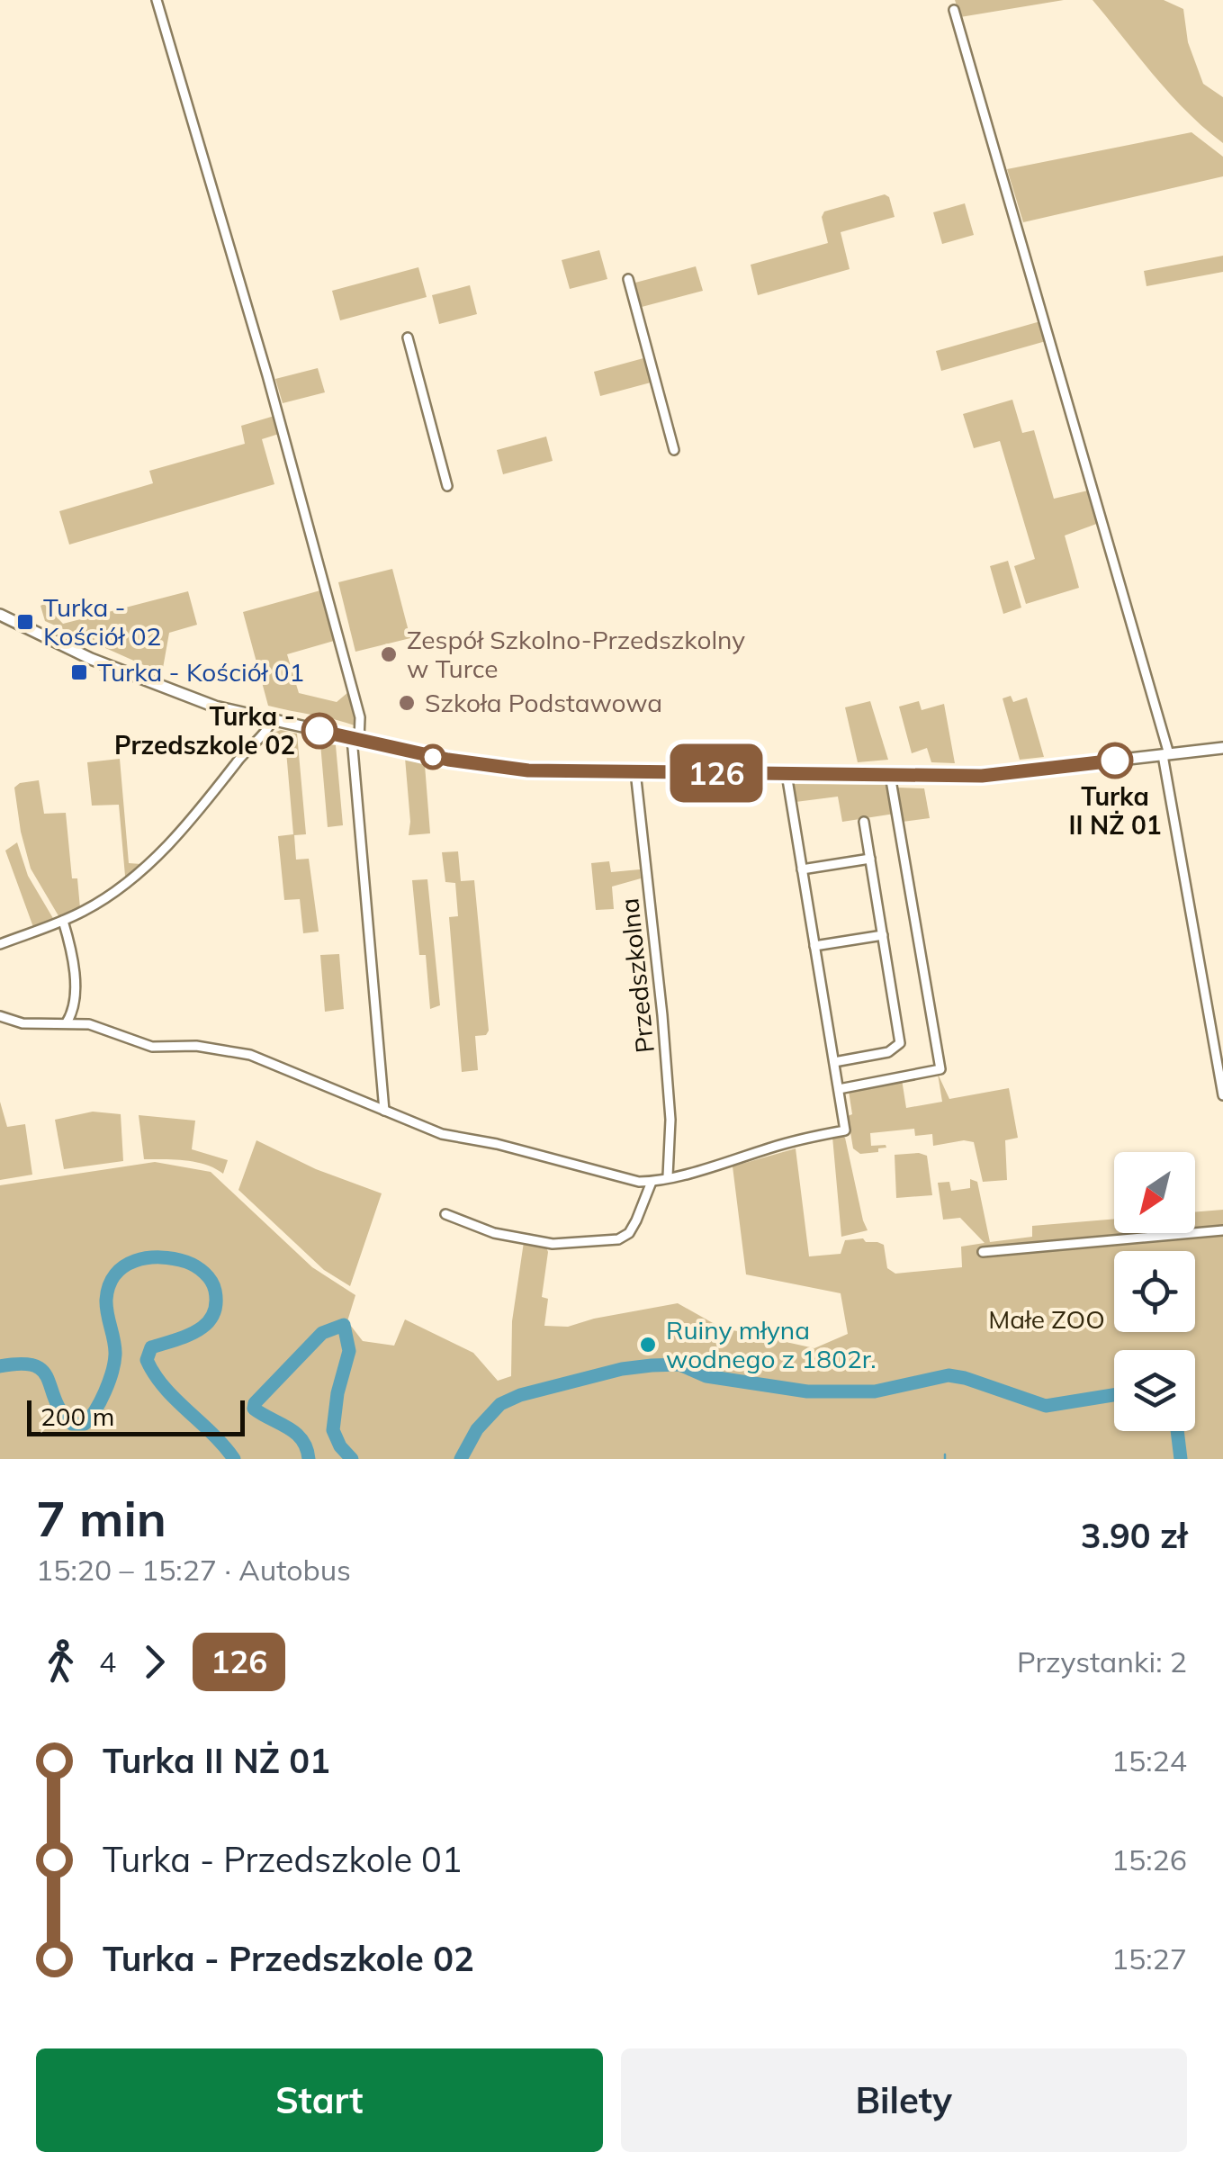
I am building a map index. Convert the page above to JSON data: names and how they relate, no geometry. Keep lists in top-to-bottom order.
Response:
{
  "streets": {
    "street": ["Przedszkolna"]
  },
  "parks": ["Małe ZOO"],
  "places": {
    "transit": ["Turka - Kościół 02", "Turka - Kościół 01"],
    "other": [
      "Zespół Szkolno-Przedszkolny w Turce",
      "Szkoła Podstawowa",
      "Turka - Przedszkole 02",
      "Turka II NŻ 01",
      "Ruiny młyna wodnego z 1802r."
    ]
  },
  "lines": ["bus line 126"],
  "scale_bar": "200 m",
  "north": "bottom left",
  "page": {
    "on_map": "126",
    "scale": "200 m",
    "heading": ["7 min", "15:20 – 15:27 · Autobus", "3.90 zł"],
    "legs": ["4", "126", "Przystanki: 2"],
    "list": [
      {
        "name": "Turka II NŻ 01",
        "value": "15:24"
      },
      {
        "name": "Turka - Przedszkole 01",
        "value": "15:26"
      },
      {
        "name": "Turka - Przedszkole 02",
        "value": "15:27"
      }
    ],
    "buttons": ["Start", "Bilety"]
  }
}
